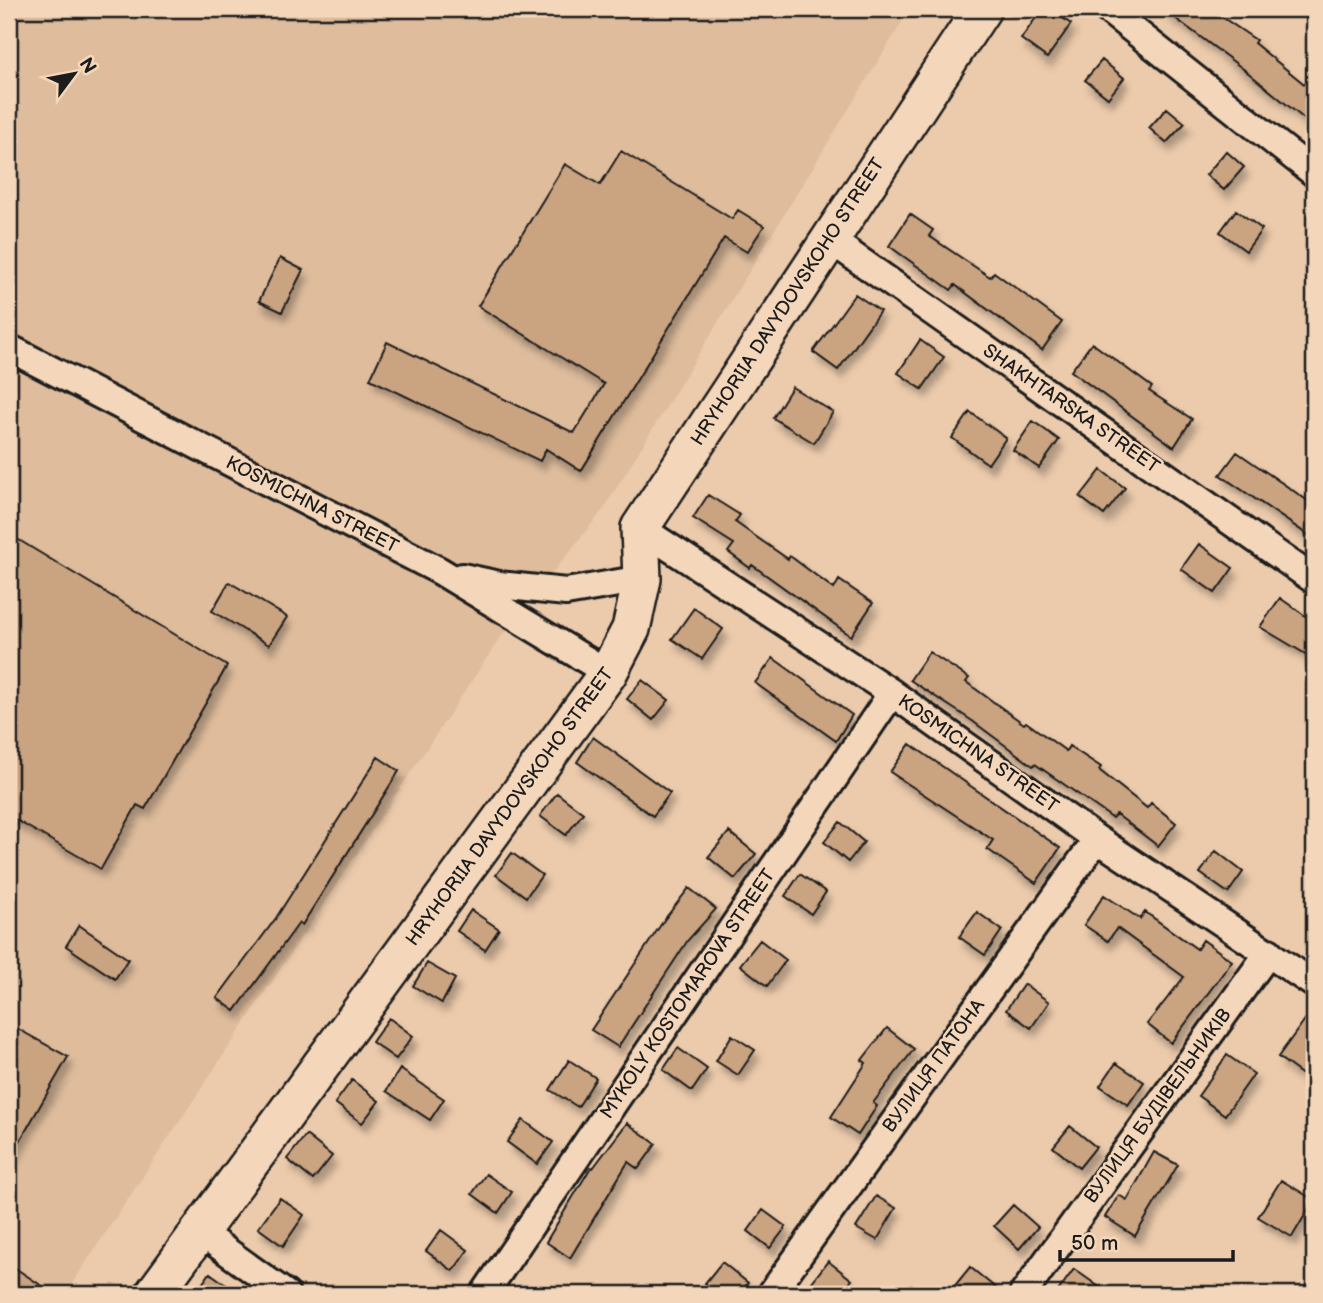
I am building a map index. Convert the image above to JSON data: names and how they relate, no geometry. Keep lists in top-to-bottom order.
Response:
{
  "streets": {
    "street": [
      "HRYHORIIA DAVYDOVSKOHO STREET",
      "SHAKHTARSKA STREET",
      "KOSMICHNA STREET",
      "MYKOLY KOSTOMAROVA STREET",
      "ВУЛИЦЯ ПАТОНА",
      "ВУЛИЦЯ БУДІВЕЛЬНИКІВ"
    ]
  },
  "crossings": [
    ["HRYHORIIA DAVYDOVSKOHO STREET", "SHAKHTARSKA STREET"],
    ["HRYHORIIA DAVYDOVSKOHO STREET", "KOSMICHNA STREET"],
    ["KOSMICHNA STREET", "MYKOLY KOSTOMAROVA STREET"],
    ["KOSMICHNA STREET", "ВУЛИЦЯ ПАТОНА"],
    ["KOSMICHNA STREET", "ВУЛИЦЯ БУДІВЕЛЬНИКІВ"]
  ],
  "scale_bar": "50 m",
  "north": "top right"
}
